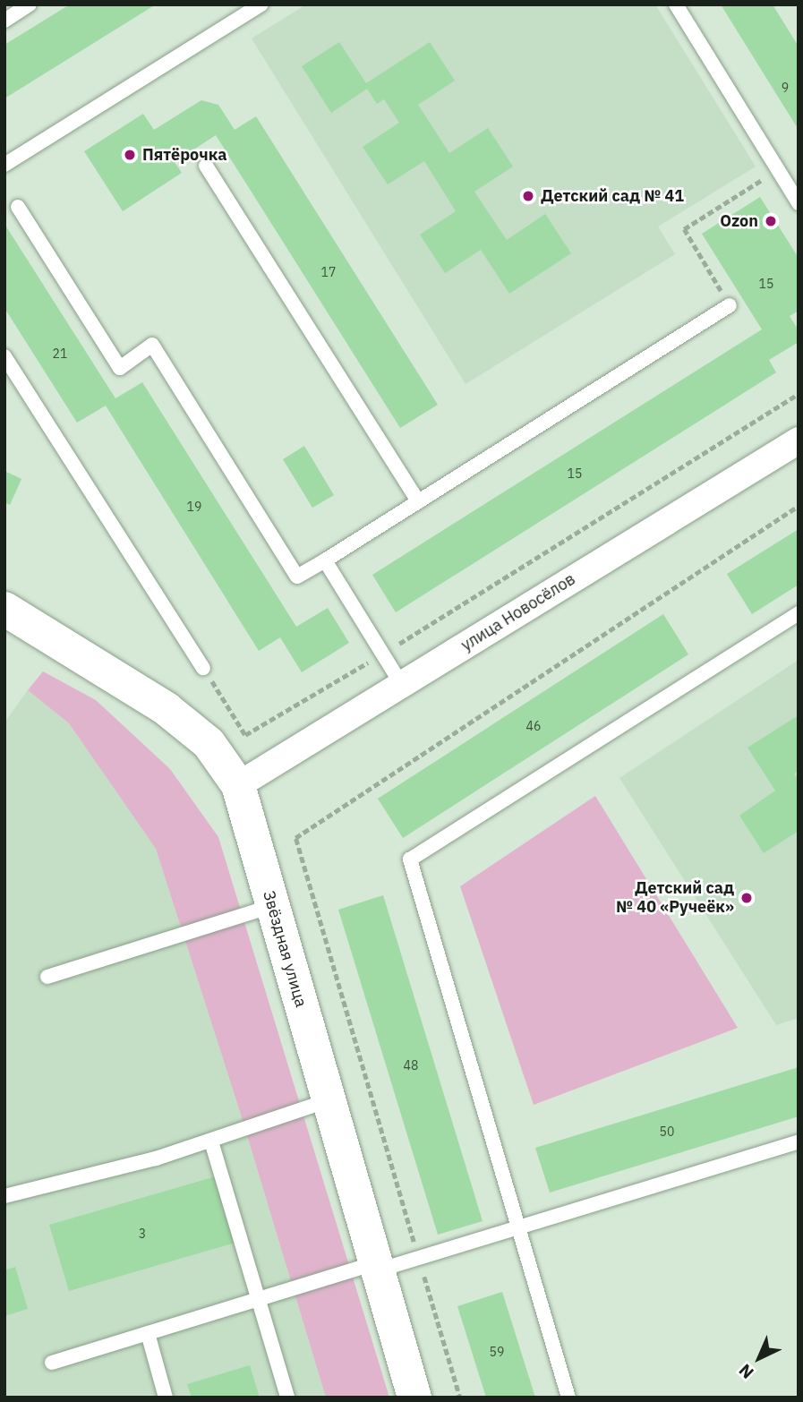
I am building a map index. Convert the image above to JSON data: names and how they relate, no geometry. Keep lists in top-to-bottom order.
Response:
{
  "streets": {
    "street": ["улица Новосёлов", "Звёздная улица"]
  },
  "crossings": [
    ["улица Новосёлов", "Звёздная улица"]
  ],
  "places": [
    "Пятёрочка",
    "Детский сад № 41",
    "Ozon",
    "Детский сад № 40 «Ручеёк»"
  ],
  "house_numbers": [
    "9",
    "17",
    "15",
    "21",
    "15",
    "19",
    "46",
    "48",
    "50",
    "3",
    "59"
  ],
  "north": "bottom left"
}
